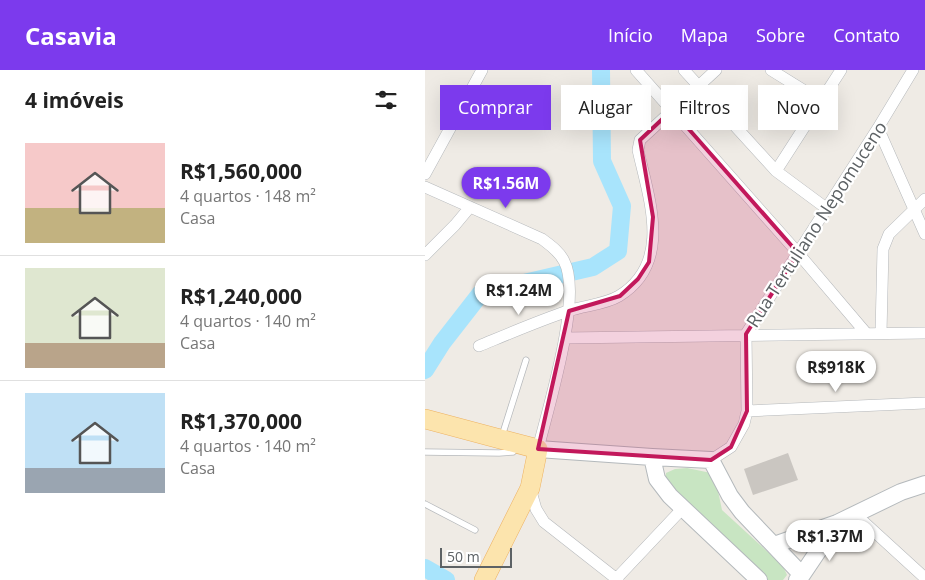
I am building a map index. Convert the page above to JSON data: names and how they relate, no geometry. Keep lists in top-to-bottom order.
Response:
{
  "streets": {
    "street": ["Rua Tertuliano Nepomuceno"]
  },
  "scale_bar": "50 m",
  "page": {
    "header": "Casavia",
    "nav": [
      "Início",
      "Mapa",
      "Sobre",
      "Contato"
    ],
    "heading": "4 imóveis",
    "chip": [
      "Comprar",
      "Alugar",
      "Filtros",
      "Novo"
    ],
    "list": [
      {
        "name": "R$1,560,000",
        "note": "4 quartos · 148 m² · Casa"
      },
      {
        "name": "R$1,240,000",
        "note": "4 quartos · 140 m² · Casa"
      },
      {
        "name": "R$1,370,000",
        "note": "4 quartos · 140 m² · Casa"
      }
    ],
    "price": [
      "R$1.56M",
      "R$1.24M",
      "R$918K",
      "R$1.37M"
    ],
    "scale": "50 m"
  }
}
